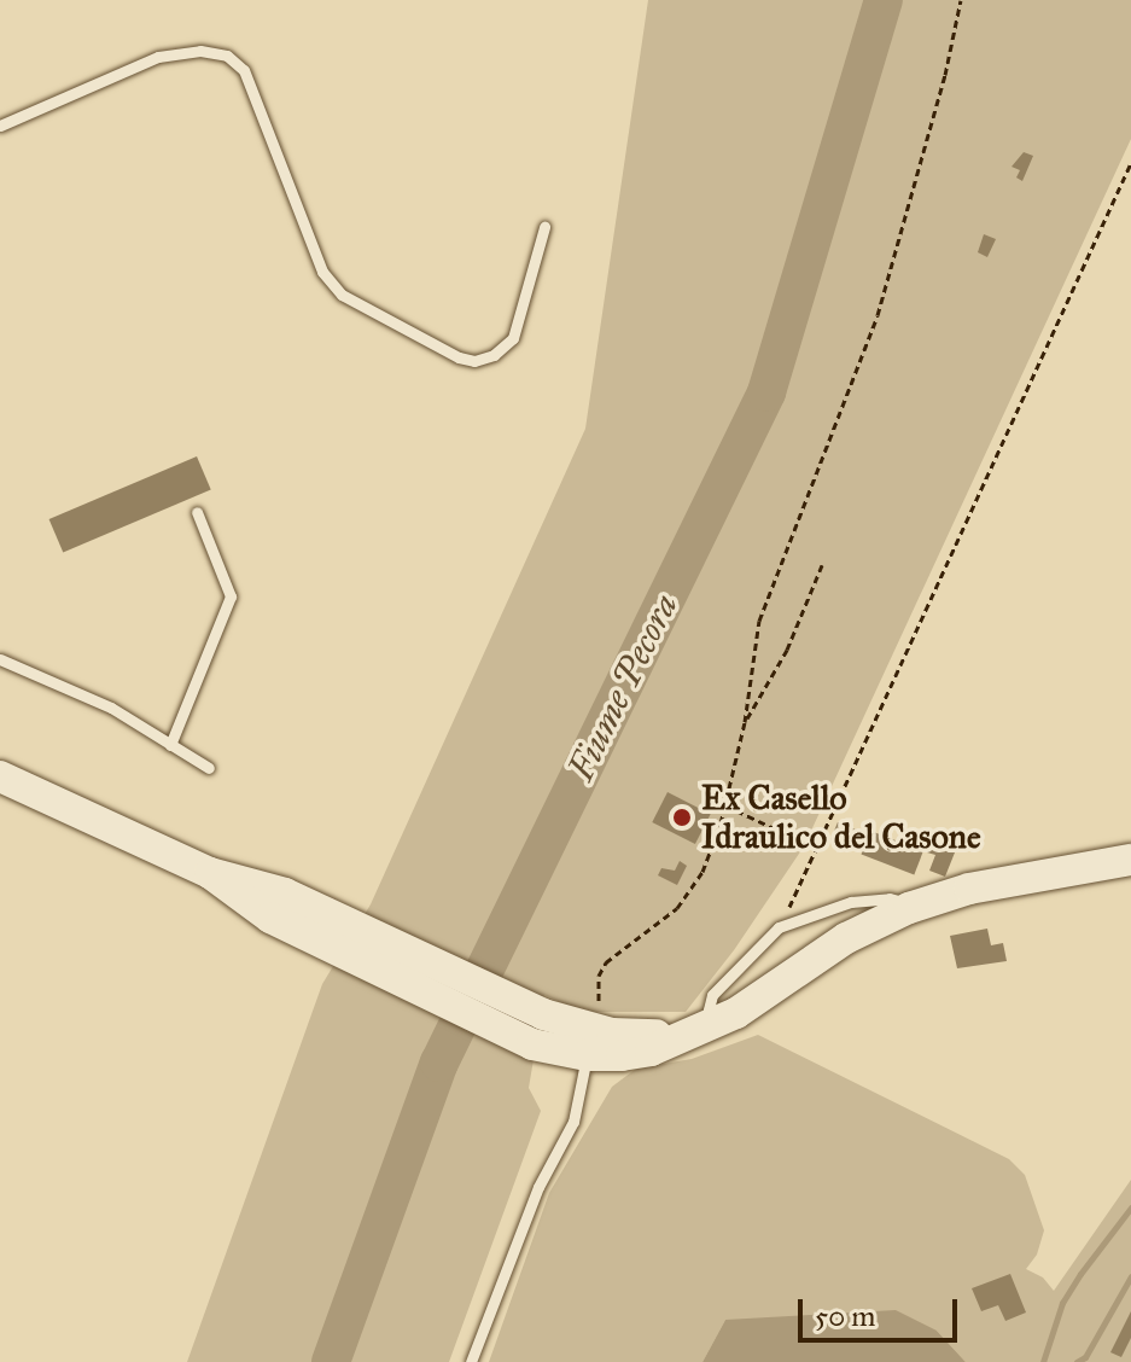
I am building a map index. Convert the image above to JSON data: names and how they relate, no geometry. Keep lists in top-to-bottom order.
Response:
{
  "water": ["Fiume Pecora"],
  "places": ["Ex Casello Idraulico del Casone"],
  "scale_bar": "50 m"
}
